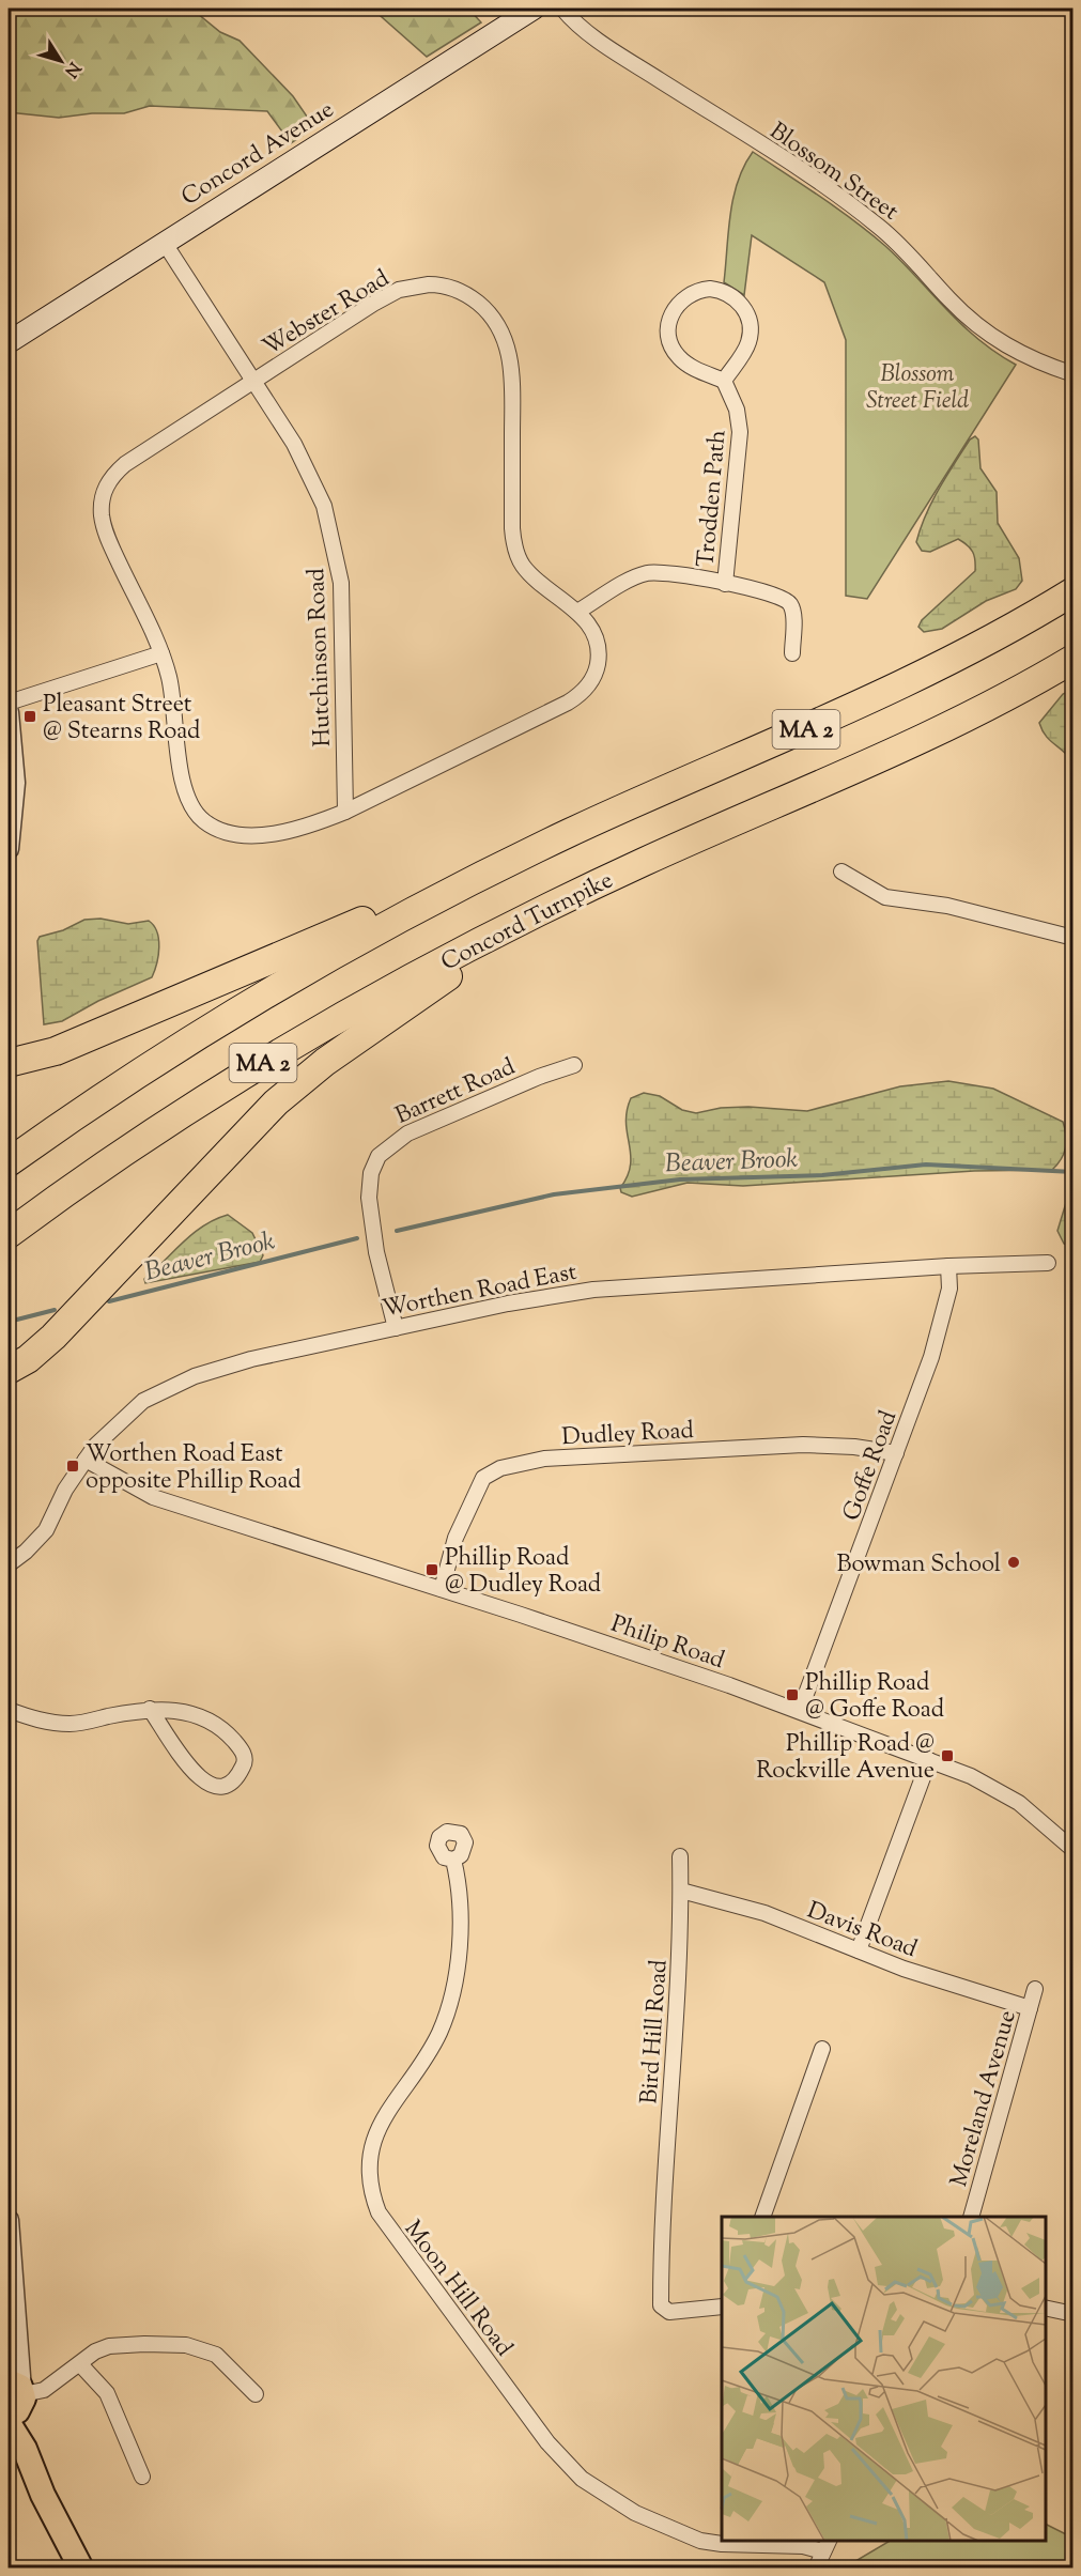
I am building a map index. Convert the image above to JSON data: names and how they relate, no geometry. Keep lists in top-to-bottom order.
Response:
{
  "streets": {
    "highway": ["MA 2", "Concord Turnpike"],
    "main road": ["Concord Avenue"],
    "street": [
      "Blossom Street",
      "Webster Road",
      "Trodden Path",
      "Hutchinson Road",
      "Barrett Road",
      "Worthen Road East",
      "Dudley Road",
      "Goffe Road",
      "Philip Road",
      "Davis Road",
      "Bird Hill Road",
      "Moreland Avenue",
      "Moon Hill Road"
    ]
  },
  "crossings": [
    ["Concord Avenue", "Hutchinson Road"],
    ["Webster Road", "Hutchinson Road"],
    ["Barrett Road", "Worthen Road East"],
    ["Worthen Road East", "Goffe Road"],
    ["Worthen Road East", "Philip Road"],
    ["Dudley Road", "Goffe Road"],
    ["Dudley Road", "Philip Road"],
    ["Goffe Road", "Philip Road"],
    ["Davis Road", "Bird Hill Road"],
    ["Davis Road", "Moreland Avenue"]
  ],
  "water": ["Beaver Brook"],
  "parks": ["Blossom Street Field"],
  "places": {
    "transit": [
      "Pleasant Street @ Stearns Road",
      "Worthen Road East opposite Phillip Road",
      "Phillip Road @ Dudley Road",
      "Phillip Road @ Goffe Road",
      "Phillip Road @ Rockville Avenue"
    ],
    "other": ["Bowman School"]
  },
  "north": "bottom right"
}
